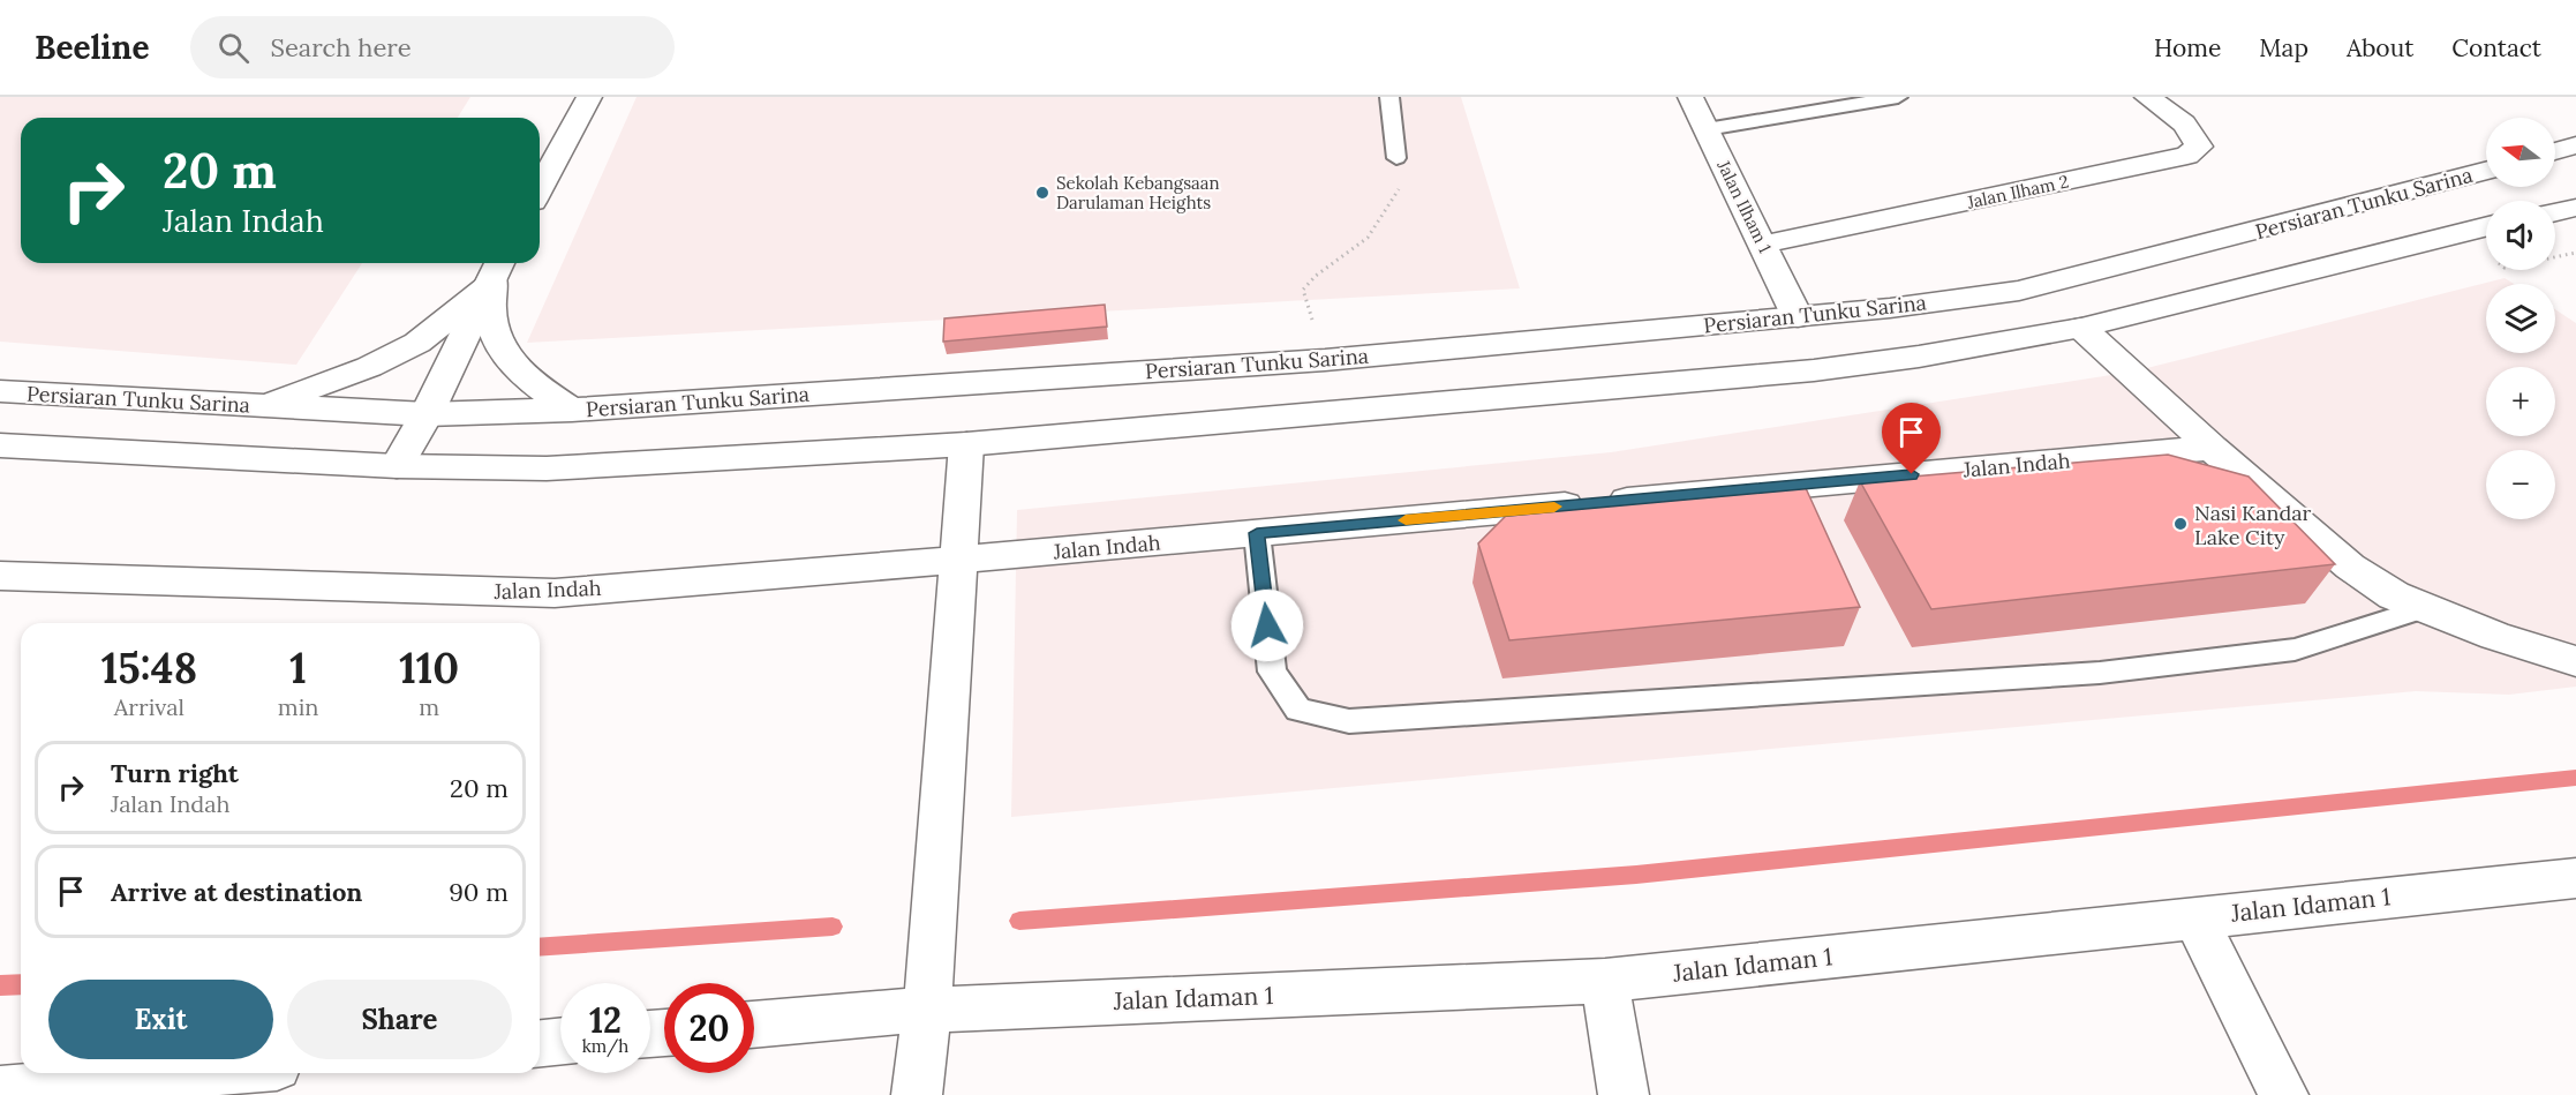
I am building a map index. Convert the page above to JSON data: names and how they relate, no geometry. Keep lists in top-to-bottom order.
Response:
{
  "streets": {
    "street": [
      "Jalan Ilham 2",
      "Persiaran Tunku Sarina",
      "Jalan Ilham 1",
      "Jalan Indah",
      "Jalan Idaman 1"
    ]
  },
  "crossings": [
    ["Jalan Ilham 2", "Jalan Ilham 1"],
    ["Persiaran Tunku Sarina", "Jalan Ilham 1"]
  ],
  "places": ["Sekolah Kebangsaan Darulaman Heights", "Nasi Kandar Lake City"],
  "north": "left",
  "page": {
    "header": "Beeline",
    "search": "Search here",
    "nav": [
      "Home",
      "Map",
      "About",
      "Contact"
    ],
    "map_buttons": ["+", "−"],
    "turn": ["20 m", "Jalan Indah"],
    "eta": [
      "15:48",
      "Arrival",
      "1",
      "min",
      "110",
      "m"
    ],
    "list": [
      {
        "name": "Turn right",
        "note": "Jalan Indah",
        "value": "20 m"
      },
      {
        "name": "Arrive at destination",
        "value": "90 m"
      }
    ],
    "buttons": ["Exit", "Share"],
    "speed": "12 km/h",
    "limit": "20"
  }
}
